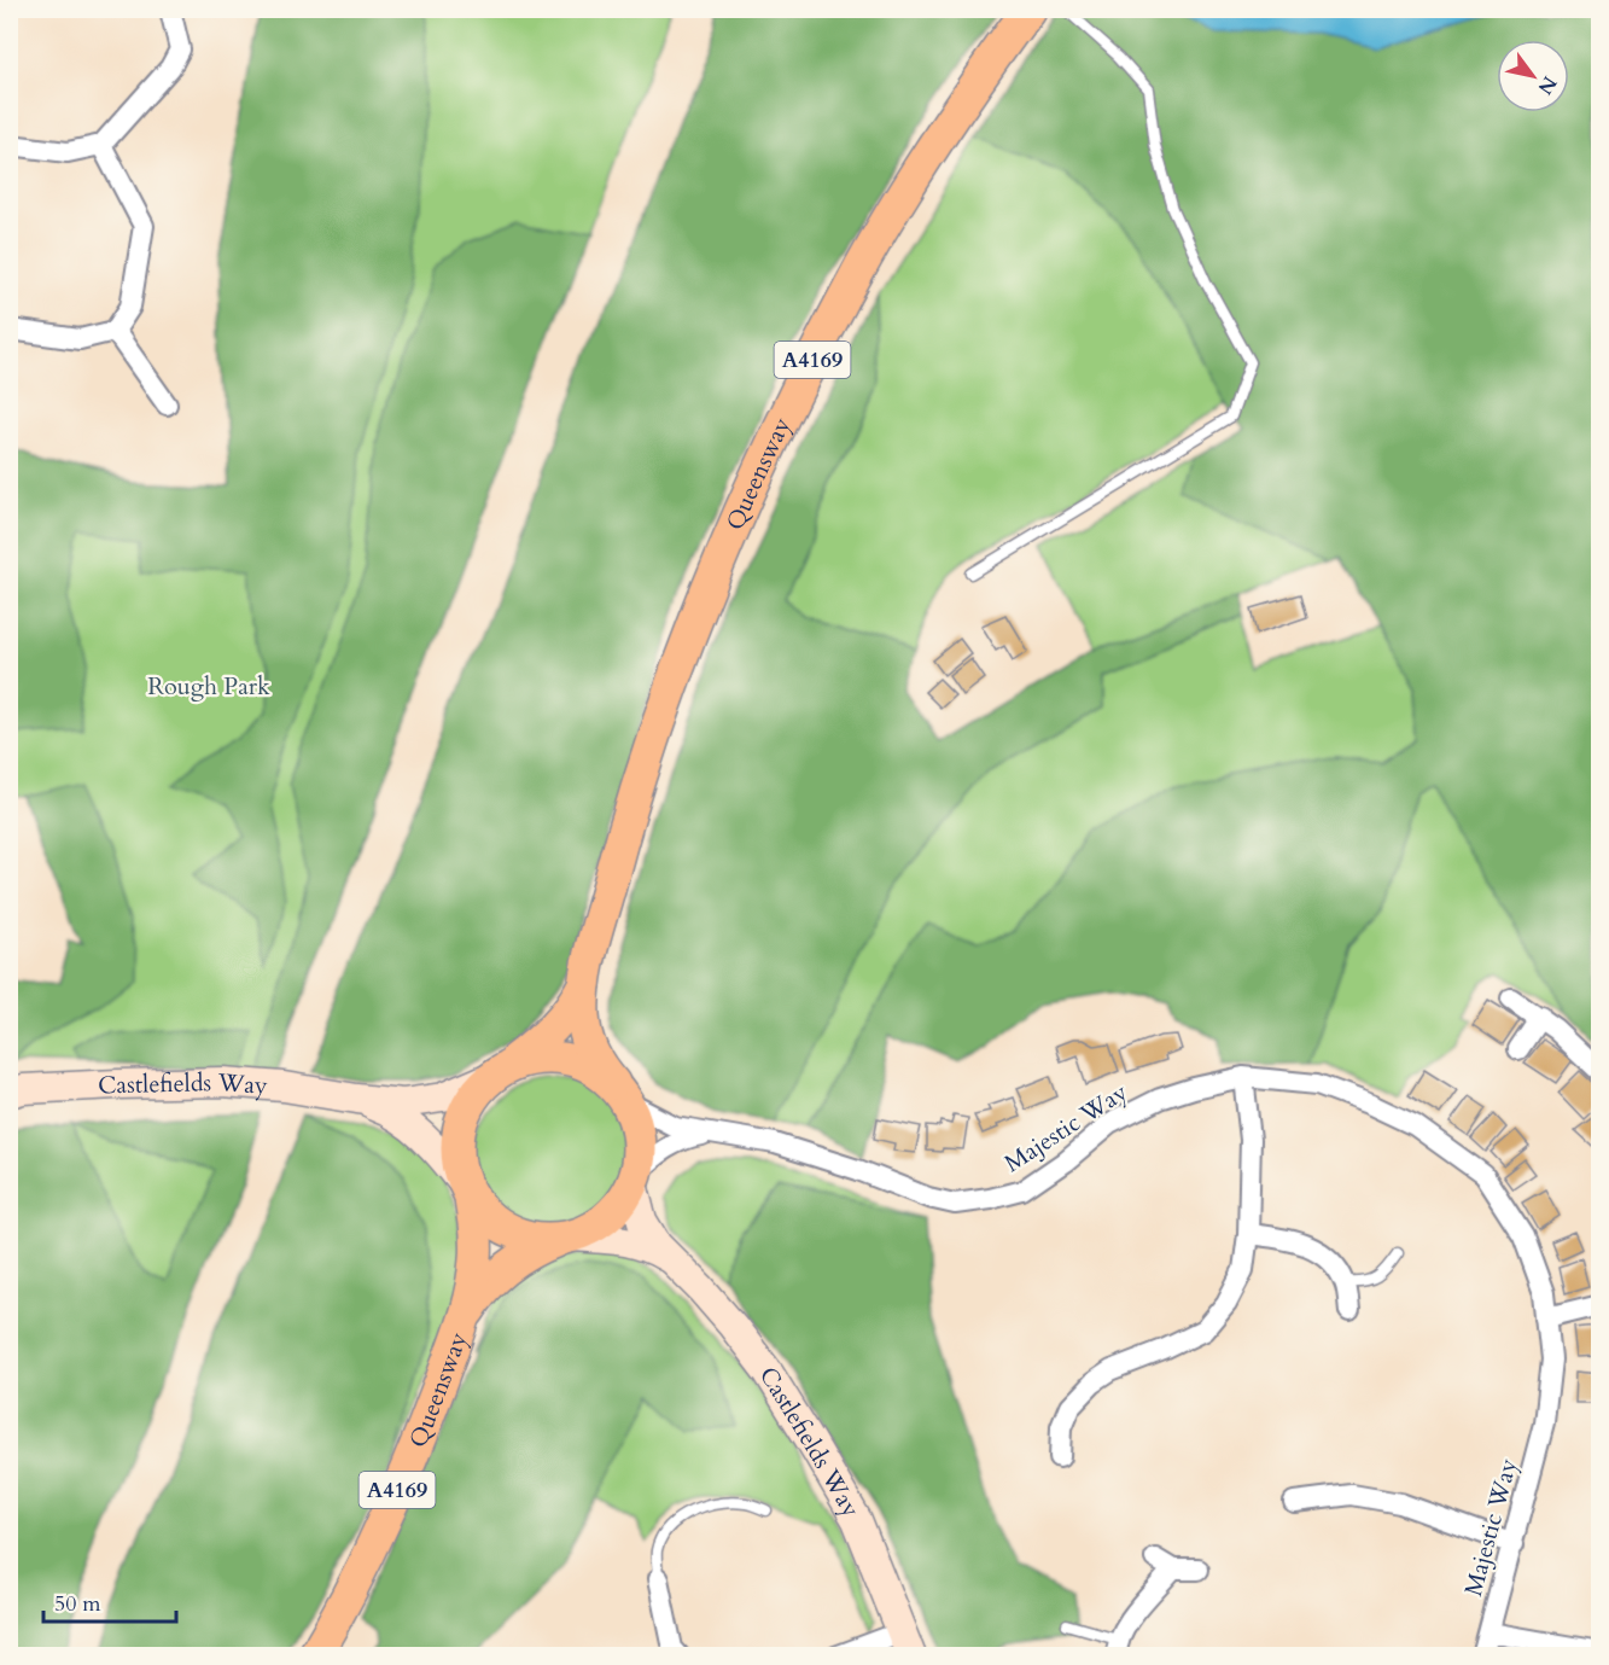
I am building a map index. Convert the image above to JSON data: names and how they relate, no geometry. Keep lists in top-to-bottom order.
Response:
{
  "streets": {
    "main road": ["A4169", "Queensway", "Castlefields Way"],
    "street": ["Majestic Way"]
  },
  "crossings": [
    ["Queensway", "Castlefields Way"],
    ["Queensway", "Majestic Way"],
    ["Castlefields Way", "Majestic Way"]
  ],
  "parks": ["Rough Park"],
  "scale_bar": "50 m",
  "north": "bottom right"
}
